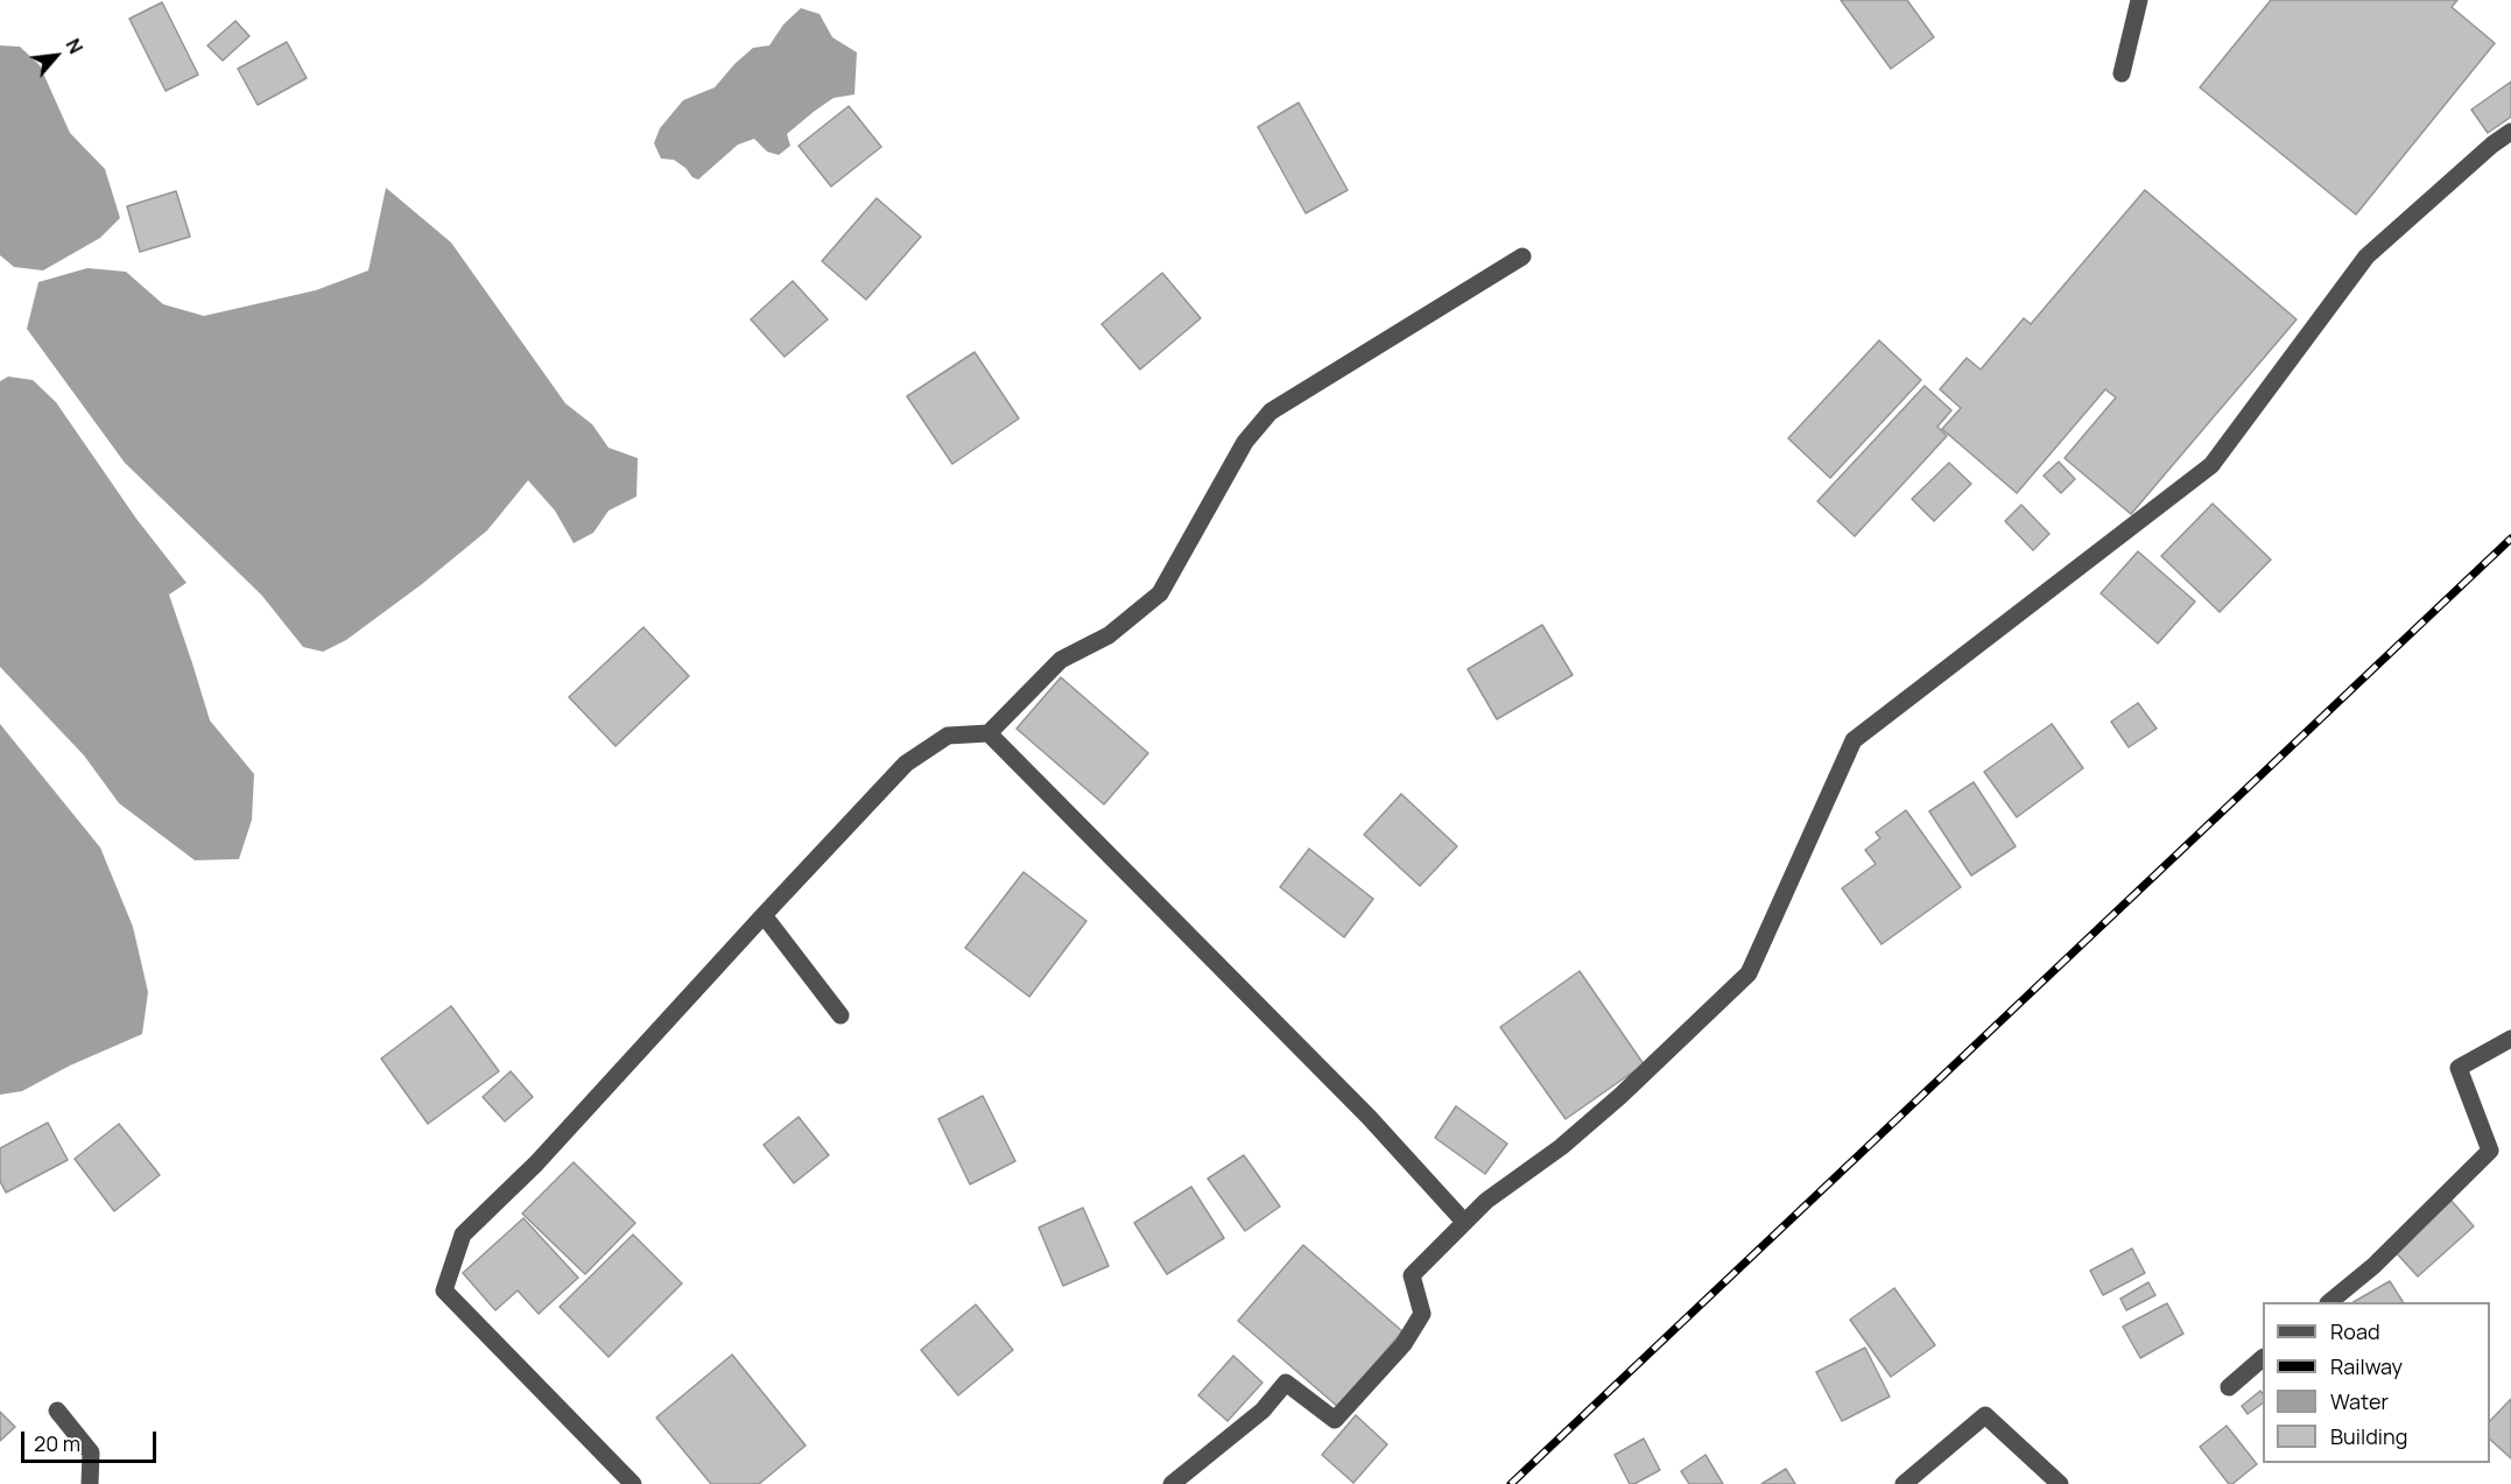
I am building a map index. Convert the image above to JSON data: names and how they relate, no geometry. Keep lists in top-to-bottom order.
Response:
{
  "legend": [
    "Road",
    "Railway",
    "Water",
    "Building"
  ],
  "scale_bar": "20 m",
  "north": "top right"
}
